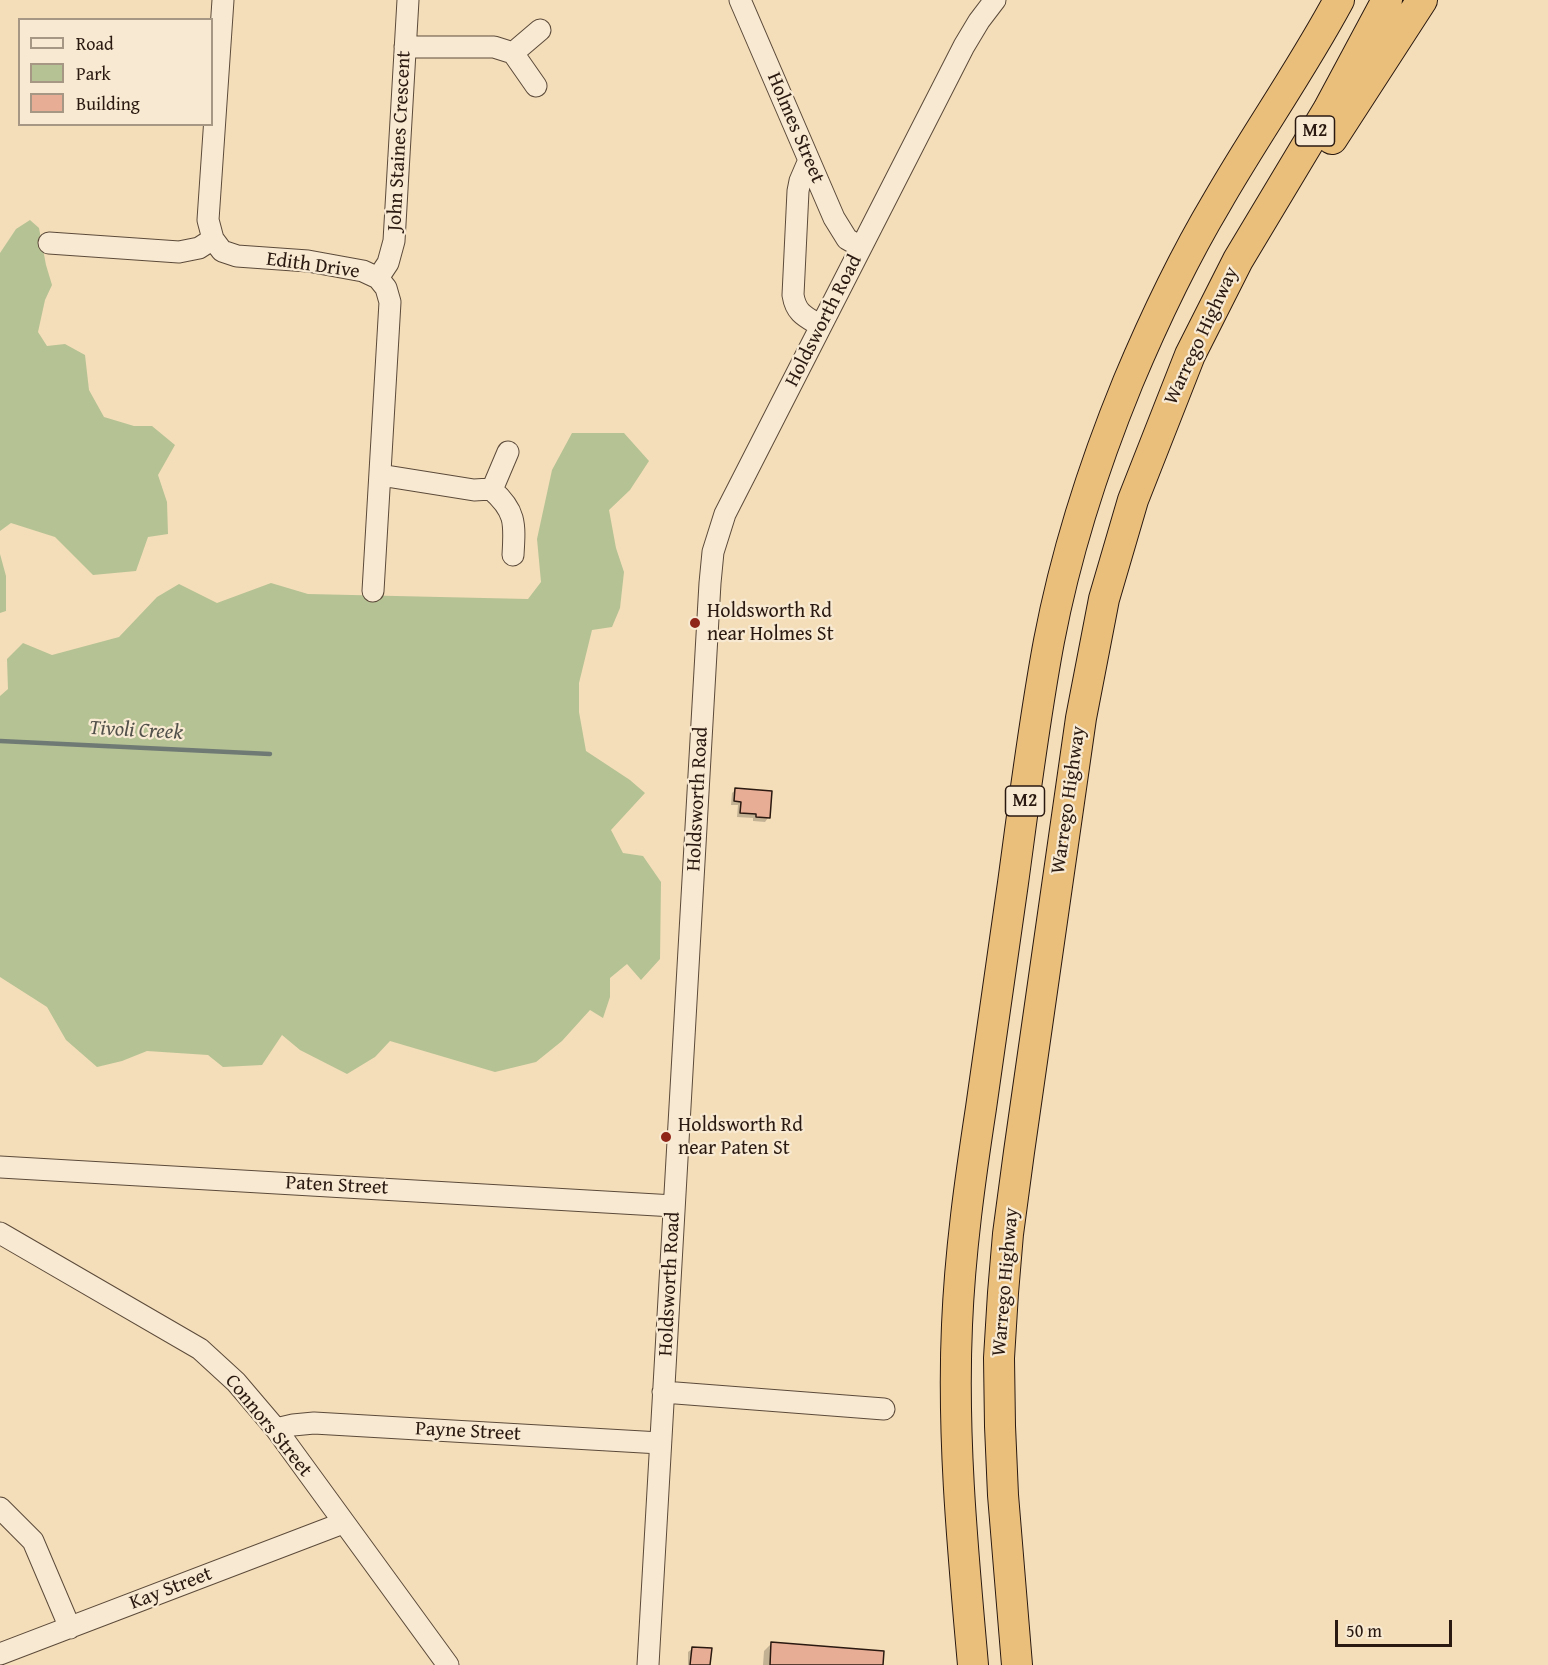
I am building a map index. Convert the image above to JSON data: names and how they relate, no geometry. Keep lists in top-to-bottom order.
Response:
{
  "streets": {
    "highway": ["M2", "Warrego Highway"],
    "street": [
      "Holmes Street",
      "John Staines Crescent",
      "Edith Drive",
      "Holdsworth Road",
      "Paten Street",
      "Connors Street",
      "Payne Street",
      "Kay Street"
    ]
  },
  "crossings": [
    ["Holmes Street", "Holdsworth Road"],
    ["John Staines Crescent", "Edith Drive"],
    ["Holdsworth Road", "Paten Street"],
    ["Holdsworth Road", "Payne Street"],
    ["Connors Street", "Payne Street"],
    ["Connors Street", "Kay Street"]
  ],
  "water": ["Tivoli Creek"],
  "places": ["Holdsworth Rd near Holmes St", "Holdsworth Rd near Paten St"],
  "legend": ["Road", "Park", "Building"],
  "scale_bar": "50 m"
}
